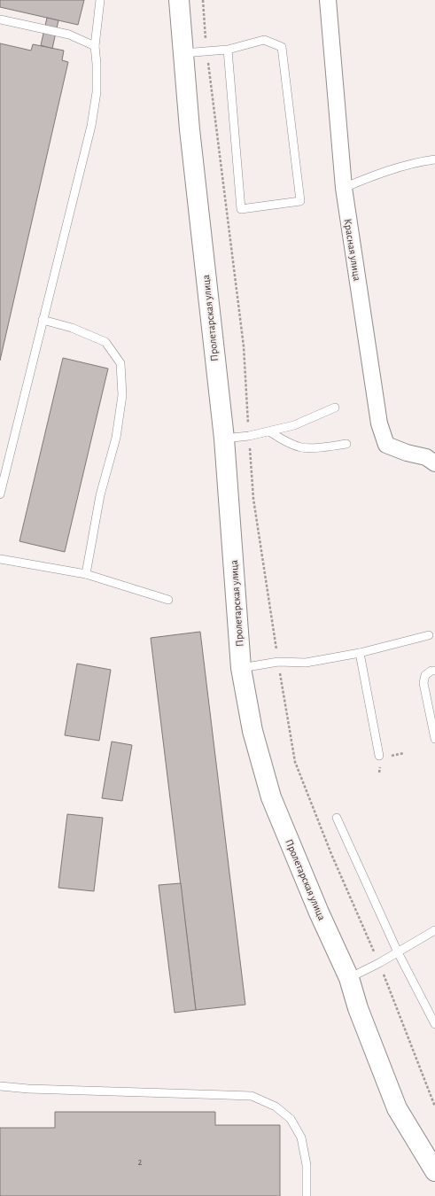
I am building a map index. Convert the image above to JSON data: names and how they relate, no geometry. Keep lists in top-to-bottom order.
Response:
{
  "streets": {
    "main road": ["Пролетарская улица"],
    "street": ["Красная улица"]
  },
  "house_numbers": ["2"]
}
